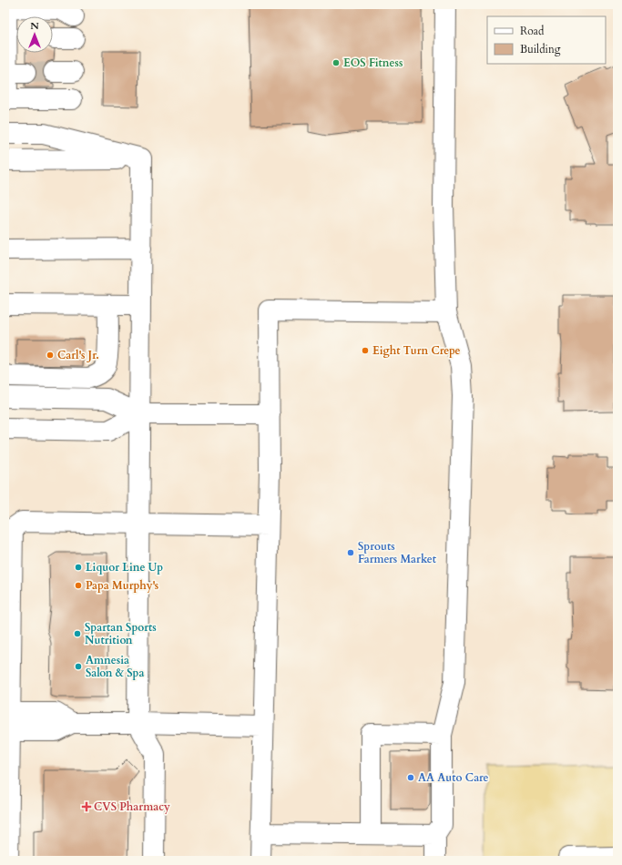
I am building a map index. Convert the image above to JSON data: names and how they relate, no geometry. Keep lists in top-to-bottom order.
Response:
{
  "places": {
    "other": [
      "EOS Fitness",
      "Eight Turn Crepe",
      "Carl's Jr.",
      "Sprouts Farmers Market",
      "Liquor Line Up",
      "Papa Murphy's",
      "Spartan Sports Nutrition",
      "Amnesia Salon & Spa",
      "AA Auto Care"
    ],
    "health": ["CVS Pharmacy"]
  },
  "legend": ["Road", "Building"],
  "north": "top"
}
